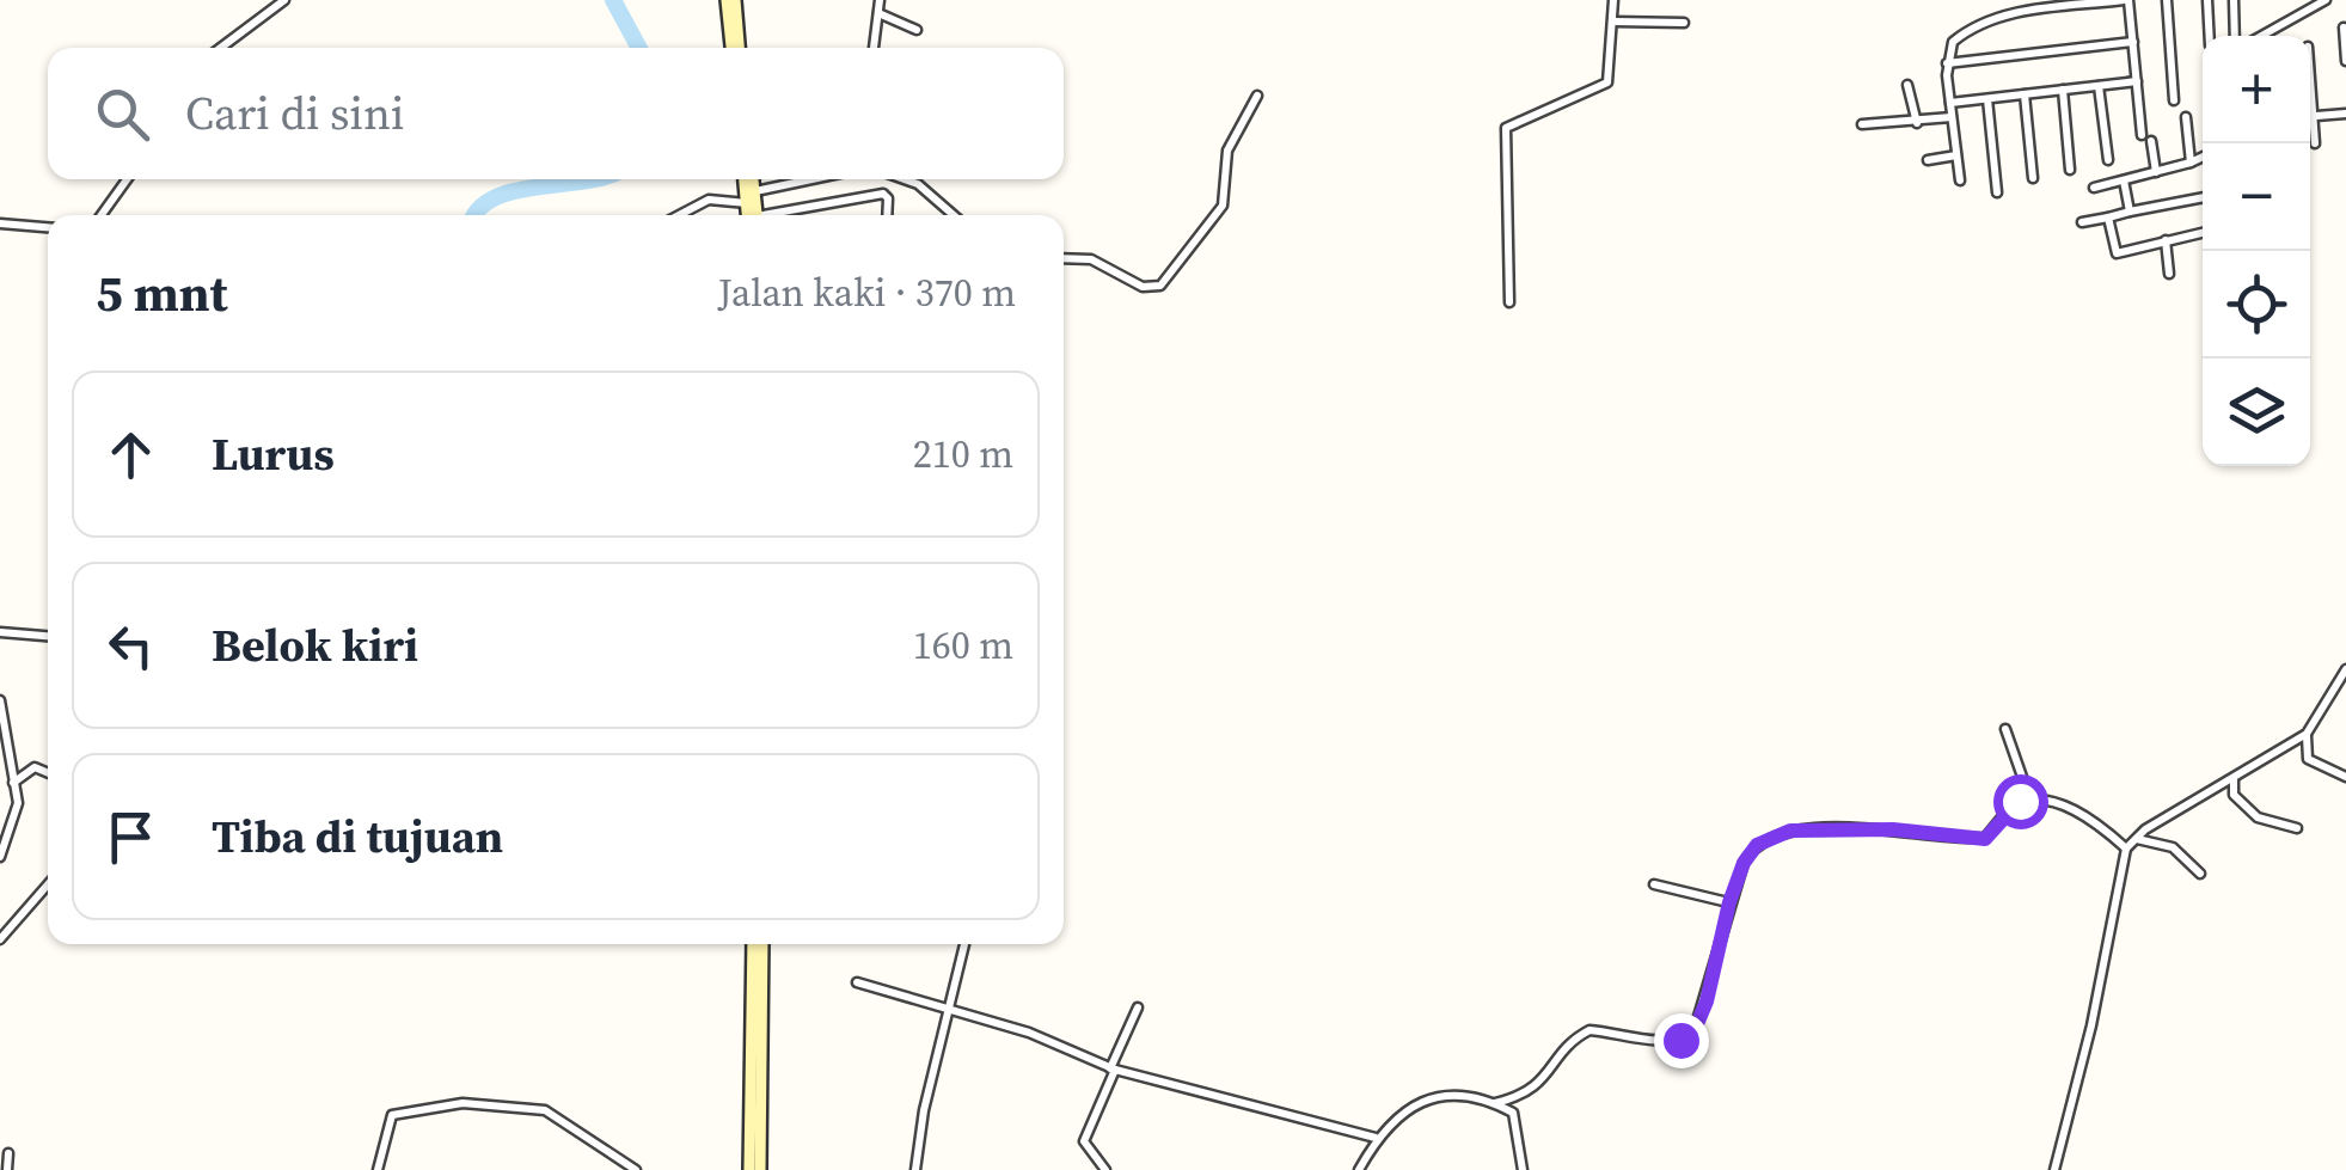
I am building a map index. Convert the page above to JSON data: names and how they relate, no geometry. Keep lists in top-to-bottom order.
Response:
{
  "page": {
    "map_buttons": ["+", "−"],
    "search": "Cari di sini",
    "heading": ["5 mnt", "Jalan kaki · 370 m"],
    "list": [
      ["Lurus", "210 m"],
      ["Belok kiri", "160 m"],
      "Tiba di tujuan"
    ]
  }
}
